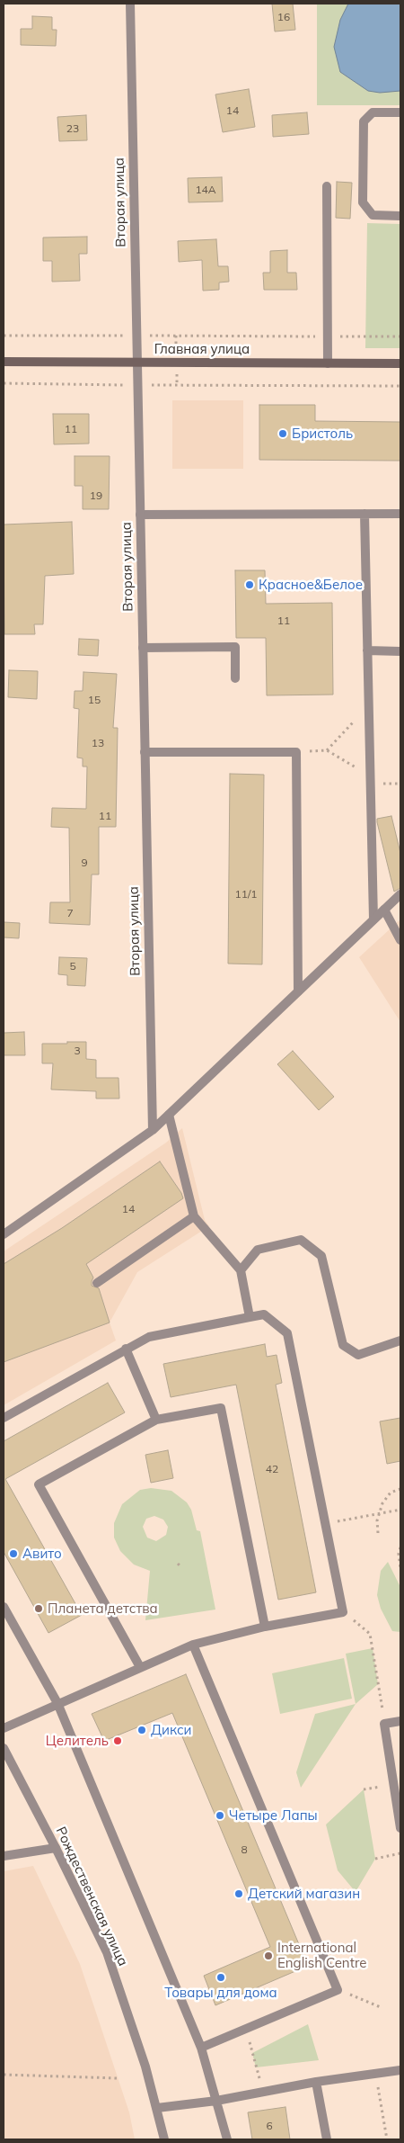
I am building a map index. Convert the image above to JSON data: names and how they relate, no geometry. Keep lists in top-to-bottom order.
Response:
{
  "streets": {
    "street": ["Вторая улица", "Главная улица", "Рождественская улица"]
  },
  "crossings": [
    ["Вторая улица", "Главная улица"]
  ],
  "places": [
    "Бристоль",
    "Красное&Белое",
    "Авито",
    "Планета детства",
    "Дикси",
    "Целитель",
    "Четыре Лапы",
    "Детский магазин",
    "International English Centre",
    "Товары для дома"
  ],
  "house_numbers": [
    "16",
    "14",
    "23",
    "14А",
    "11",
    "19",
    "11",
    "15",
    "13",
    "11",
    "9",
    "11/1",
    "7",
    "5",
    "3",
    "14",
    "42",
    "8",
    "6"
  ]
}
